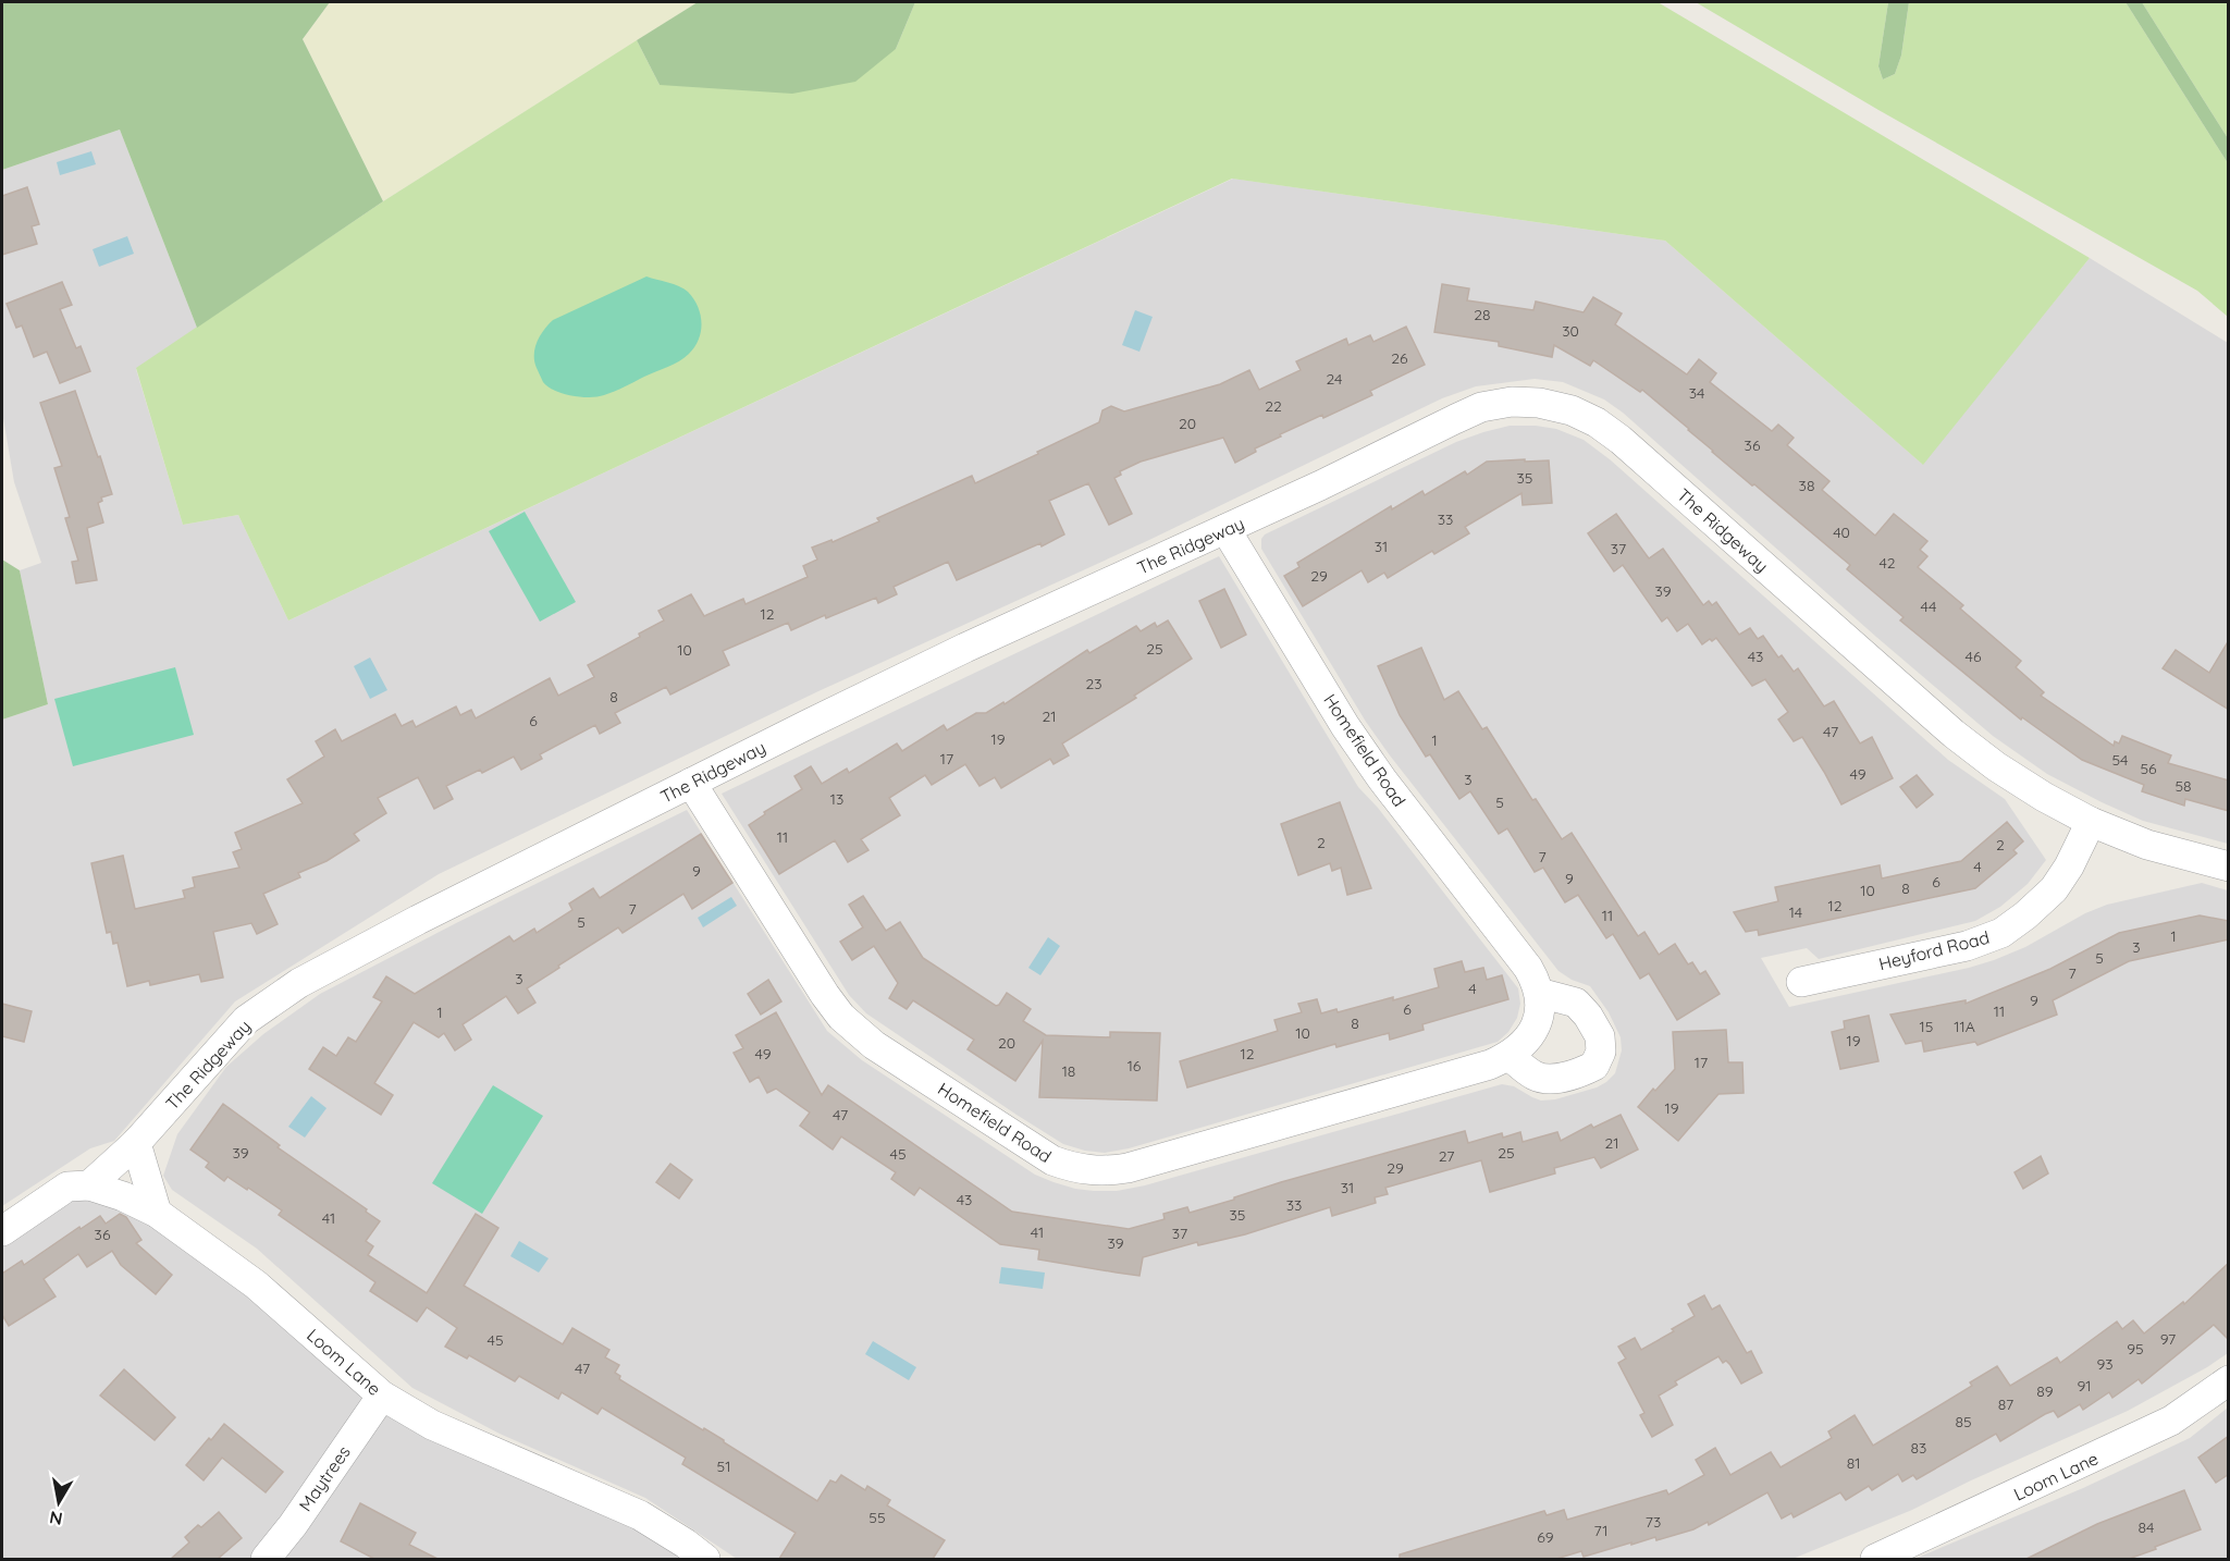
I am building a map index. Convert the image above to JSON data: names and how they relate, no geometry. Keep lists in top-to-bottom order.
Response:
{
  "streets": {
    "street": [
      "The Ridgeway",
      "Homefield Road",
      "Heyford Road",
      "Loom Lane",
      "Maytrees"
    ]
  },
  "crossings": [
    ["The Ridgeway", "Homefield Road"],
    ["The Ridgeway", "Heyford Road"],
    ["The Ridgeway", "Loom Lane"],
    ["Loom Lane", "Maytrees"]
  ],
  "house_numbers": [
    "28",
    "30",
    "26",
    "24",
    "34",
    "22",
    "20",
    "36",
    "35",
    "38",
    "33",
    "40",
    "31",
    "37",
    "42",
    "29",
    "39",
    "44",
    "12",
    "25",
    "10",
    "43",
    "46",
    "23",
    "8",
    "21",
    "6",
    "47",
    "19",
    "1",
    "17",
    "54",
    "56",
    "49",
    "3",
    "58",
    "13",
    "5",
    "11",
    "2",
    "2",
    "7",
    "4",
    "9",
    "9",
    "6",
    "8",
    "10",
    "12",
    "7",
    "14",
    "11",
    "5",
    "1",
    "3",
    "5",
    "7",
    "3",
    "4",
    "9",
    "6",
    "11",
    "1",
    "8",
    "15",
    "11A",
    "10",
    "19",
    "20",
    "49",
    "12",
    "17",
    "16",
    "18",
    "19",
    "47",
    "21",
    "39",
    "25",
    "45",
    "27",
    "29",
    "31",
    "43",
    "33",
    "35",
    "41",
    "41",
    "37",
    "36",
    "39",
    "97",
    "45",
    "95",
    "93",
    "47",
    "91",
    "89",
    "87",
    "85",
    "83",
    "81",
    "51",
    "55",
    "73",
    "84",
    "71",
    "69"
  ],
  "north": "bottom"
}
